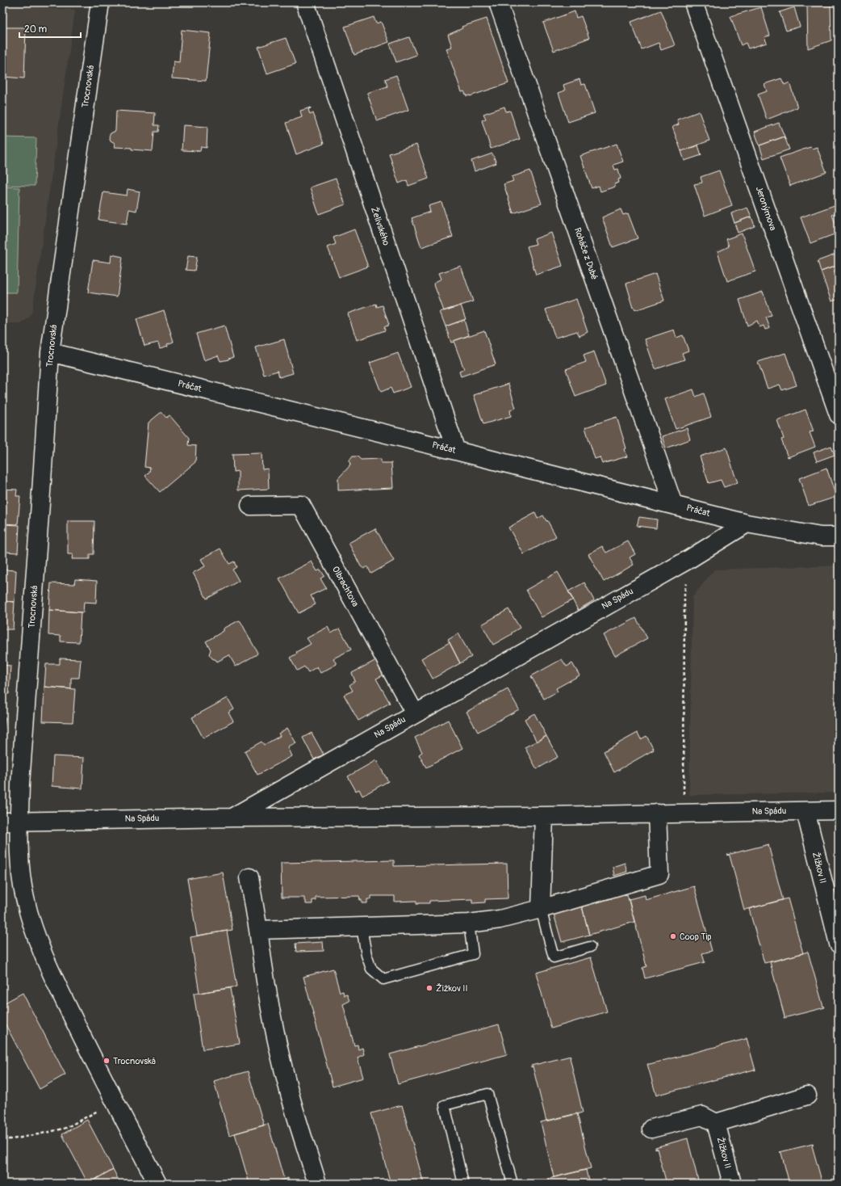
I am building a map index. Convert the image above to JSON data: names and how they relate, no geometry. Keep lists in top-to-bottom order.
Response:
{
  "streets": {
    "street": [
      "Trocnovská",
      "Jeronýmova",
      "Želivského",
      "Roháče z Dubé",
      "Práčat",
      "Olbrachtova",
      "Na Spádu",
      "Žižkov II"
    ]
  },
  "crossings": [
    ["Trocnovská", "Práčat"],
    ["Trocnovská", "Na Spádu"],
    ["Želivského", "Práčat"],
    ["Roháče z Dubé", "Práčat"],
    ["Práčat", "Na Spádu"],
    ["Olbrachtova", "Na Spádu"],
    ["Na Spádu", "Žižkov II"]
  ],
  "places": ["Coop Tip", "Žižkov II", "Trocnovská"],
  "scale_bar": "20 m"
}
